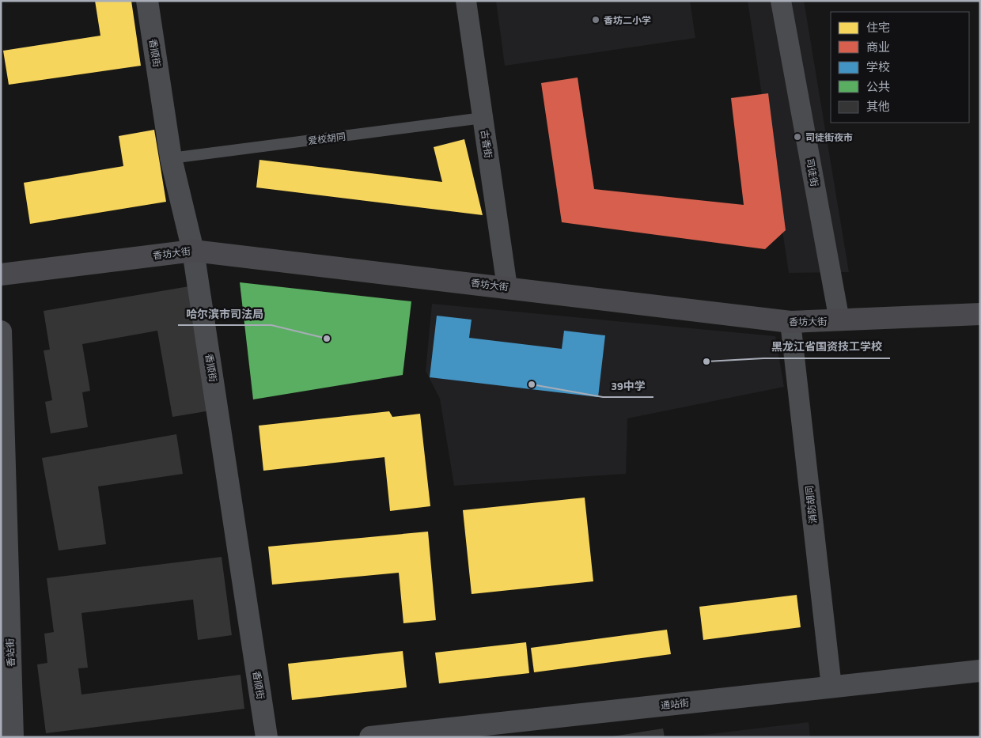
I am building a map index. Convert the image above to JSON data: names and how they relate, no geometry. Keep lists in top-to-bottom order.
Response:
{
  "streets": {
    "main road": ["香坊大街"],
    "street": [
      "香顺街",
      "古香街",
      "司徒街",
      "消防胡同",
      "香站街",
      "通站街"
    ],
    "lane": ["爱校胡同"]
  },
  "crossings": [
    ["香顺街", "爱校胡同"],
    ["香顺街", "香坊大街"],
    ["爱校胡同", "古香街"],
    ["古香街", "香坊大街"],
    ["司徒街", "香坊大街"],
    ["香坊大街", "消防胡同"],
    ["消防胡同", "通站街"]
  ],
  "places": [
    "香坊二小学",
    "司徒街夜市",
    "哈尔滨市司法局",
    "黑龙江省国资技工学校",
    "39中学"
  ],
  "legend": [
    "住宅",
    "商业",
    "学校",
    "公共",
    "其他"
  ]
}
